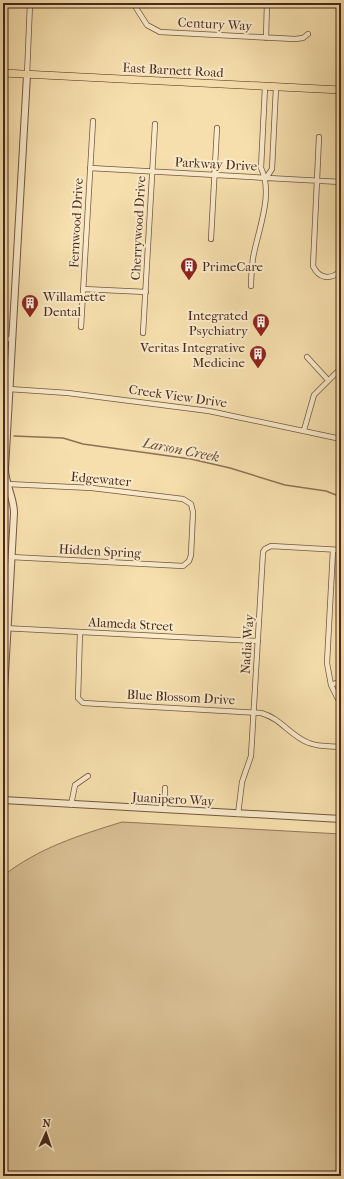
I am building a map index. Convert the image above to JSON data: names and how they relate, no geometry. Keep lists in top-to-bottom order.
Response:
{
  "streets": {
    "main road": ["East Barnett Road"],
    "street": [
      "Century Way",
      "Parkway Drive",
      "Fernwood Drive",
      "Cherrywood Drive",
      "Creek View Drive",
      "Edgewater",
      "Hidden Spring",
      "Alameda Street",
      "Nadia Way",
      "Blue Blossom Drive",
      "Juanipero Way"
    ]
  },
  "crossings": [
    ["Parkway Drive", "Fernwood Drive"],
    ["Parkway Drive", "Cherrywood Drive"],
    ["Edgewater", "Hidden Spring"],
    ["Alameda Street", "Nadia Way"],
    ["Alameda Street", "Blue Blossom Drive"],
    ["Nadia Way", "Blue Blossom Drive"],
    ["Nadia Way", "Juanipero Way"]
  ],
  "water": ["Larson Creek"],
  "places": {
    "building": [
      "PrimeCare",
      "Willamette Dental",
      "Integrated Psychiatry",
      "Veritas Integrative Medicine"
    ]
  },
  "north": "top"
}
